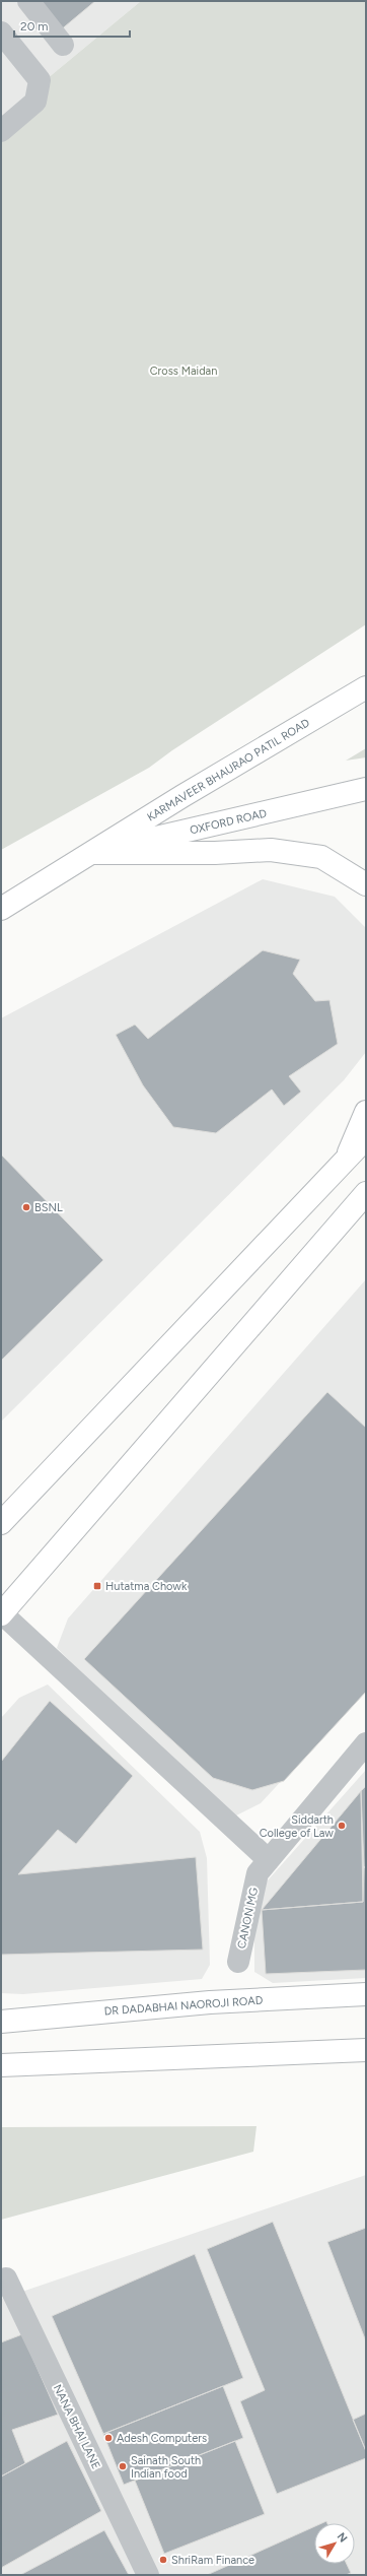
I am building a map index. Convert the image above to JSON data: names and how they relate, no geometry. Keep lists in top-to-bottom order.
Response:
{
  "streets": {
    "main road": ["KARMAVEER BHAURAO PATIL ROAD", "OXFORD ROAD", "DR DADABHAI NAOROJI ROAD"],
    "street": ["CANON MG", "NANA BHAI LANE"]
  },
  "crossings": [
    ["KARMAVEER BHAURAO PATIL ROAD", "OXFORD ROAD"]
  ],
  "parks": ["Cross Maidan"],
  "places": {
    "other": [
      "BSNL",
      "Siddarth College of Law",
      "Adesh Computers",
      "Sainath South Indian food",
      "ShriRam Finance"
    ],
    "transit": ["Hutatma Chowk"]
  },
  "scale_bar": "20 m",
  "north": "top right"
}
